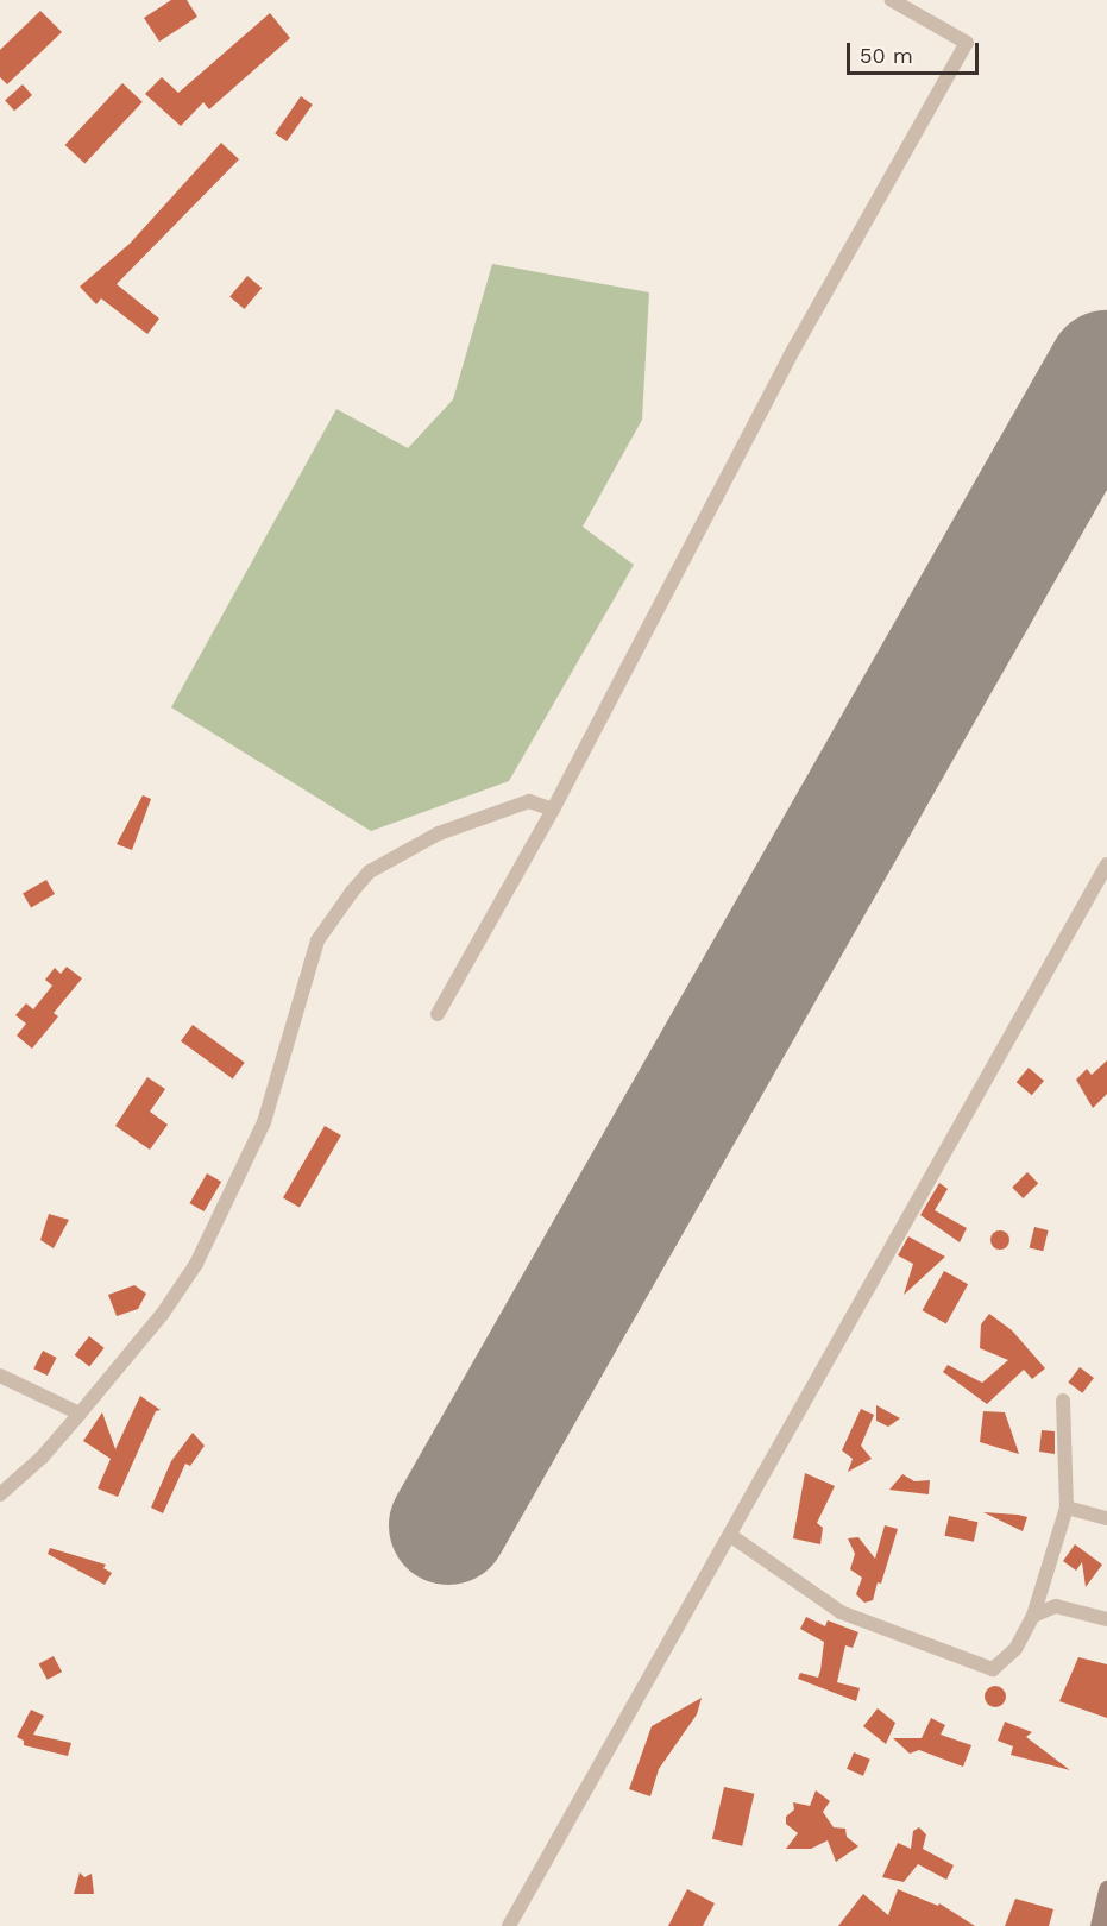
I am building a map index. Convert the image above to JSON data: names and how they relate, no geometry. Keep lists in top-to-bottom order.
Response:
{
  "scale_bar": "50 m"
}
